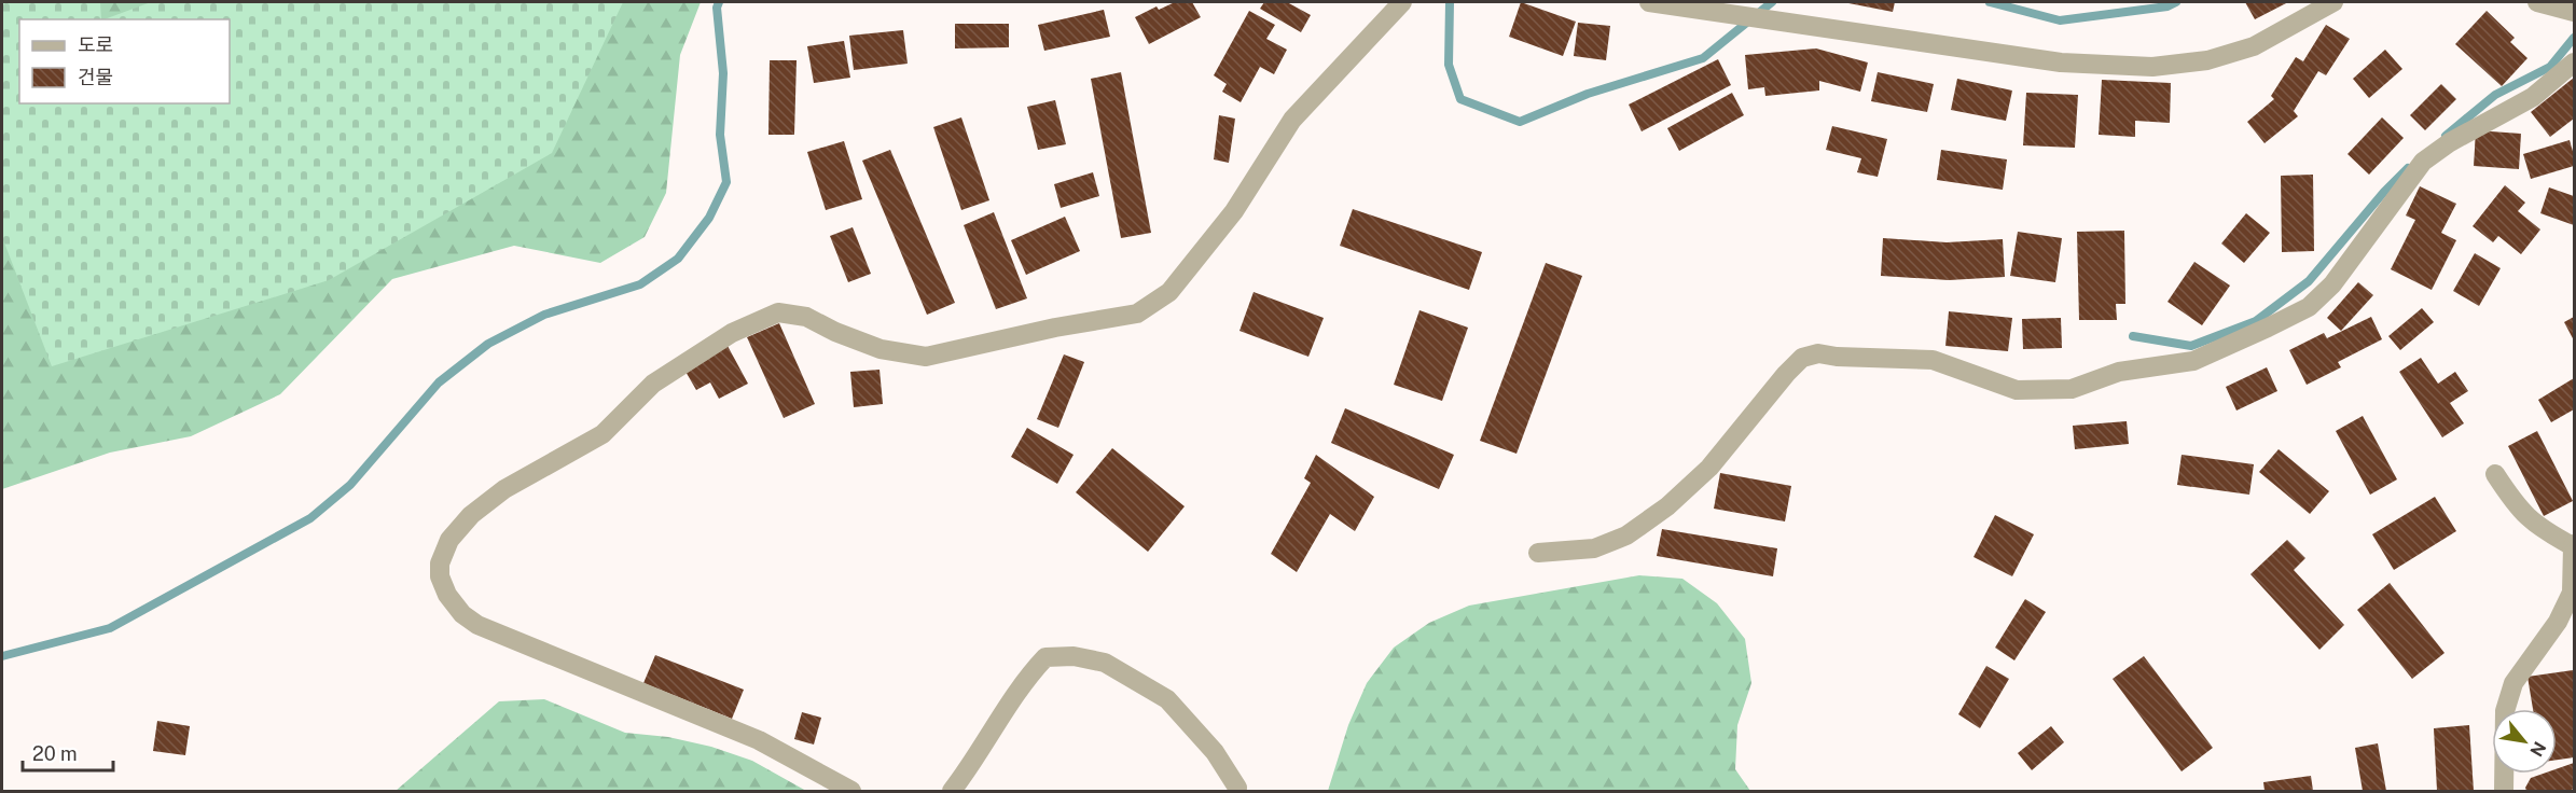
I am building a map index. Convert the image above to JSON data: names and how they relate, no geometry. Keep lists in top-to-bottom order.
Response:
{
  "legend": ["도로", "건물"],
  "scale_bar": "20 m",
  "north": "bottom right"
}
